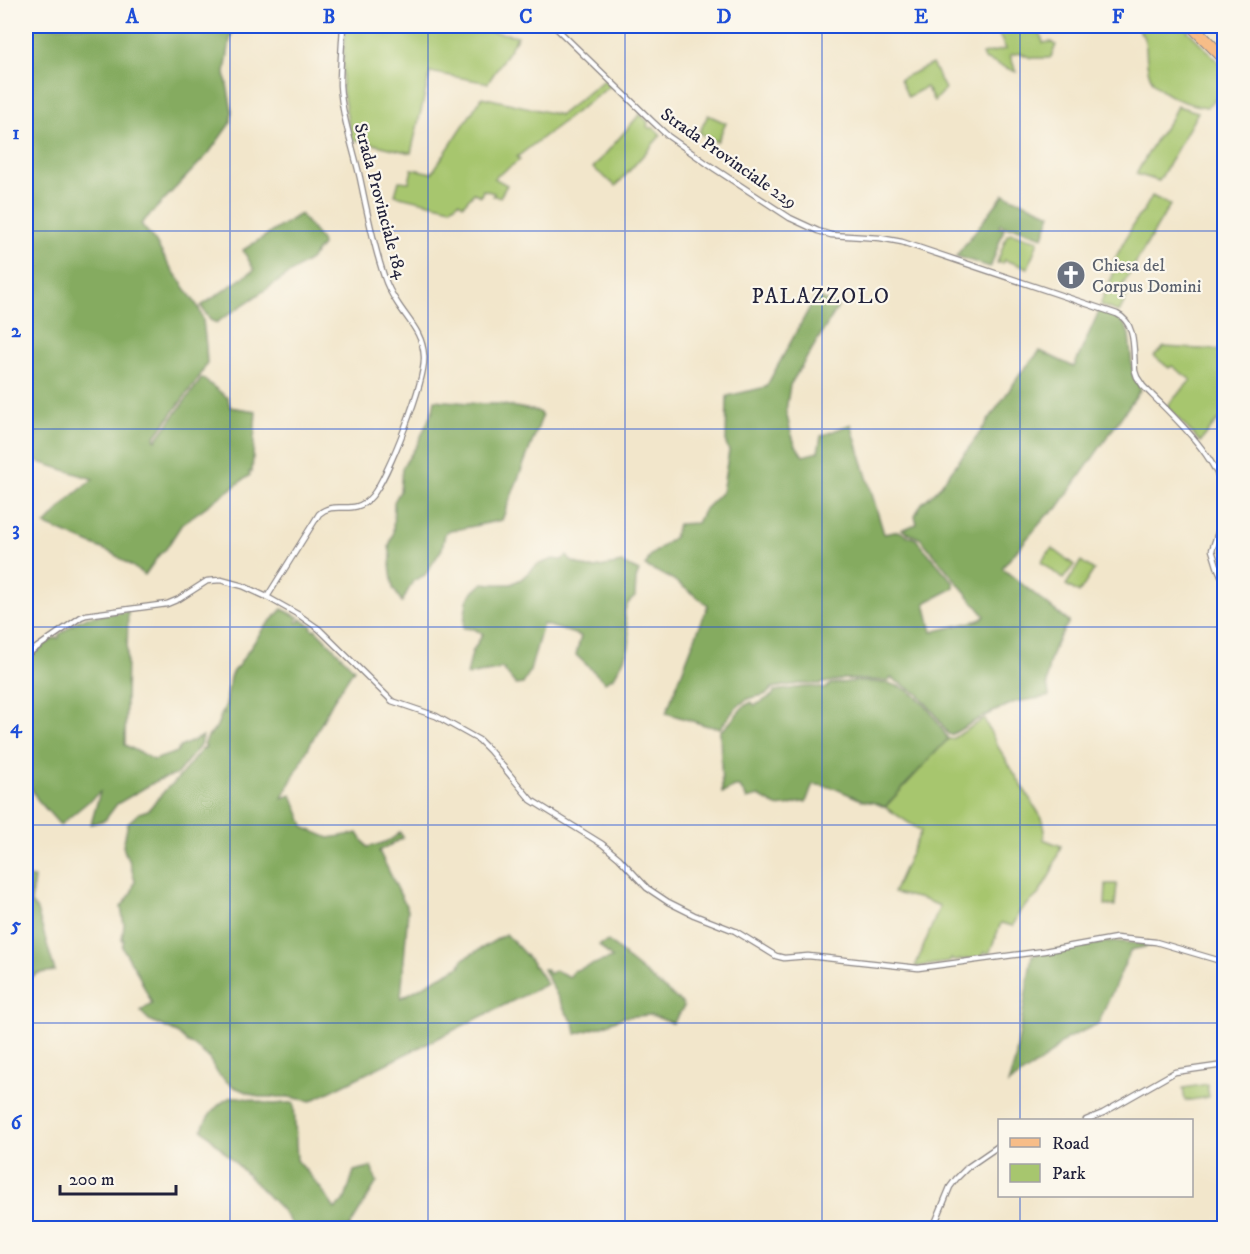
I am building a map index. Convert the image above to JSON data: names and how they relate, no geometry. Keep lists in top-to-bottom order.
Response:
{
  "streets": {
    "street": ["Strada Provinciale 229", "Strada Provinciale 184"]
  },
  "districts": ["PALAZZOLO"],
  "places": {
    "church": ["Chiesa del Corpus Domini"]
  },
  "legend": ["Road", "Park"],
  "scale_bar": "200 m",
  "grid": {
    "columns": [
      "A",
      "B",
      "C",
      "D",
      "E",
      "F"
    ],
    "rows": [
      "1",
      "2",
      "3",
      "4",
      "5",
      "6"
    ]
  }
}
